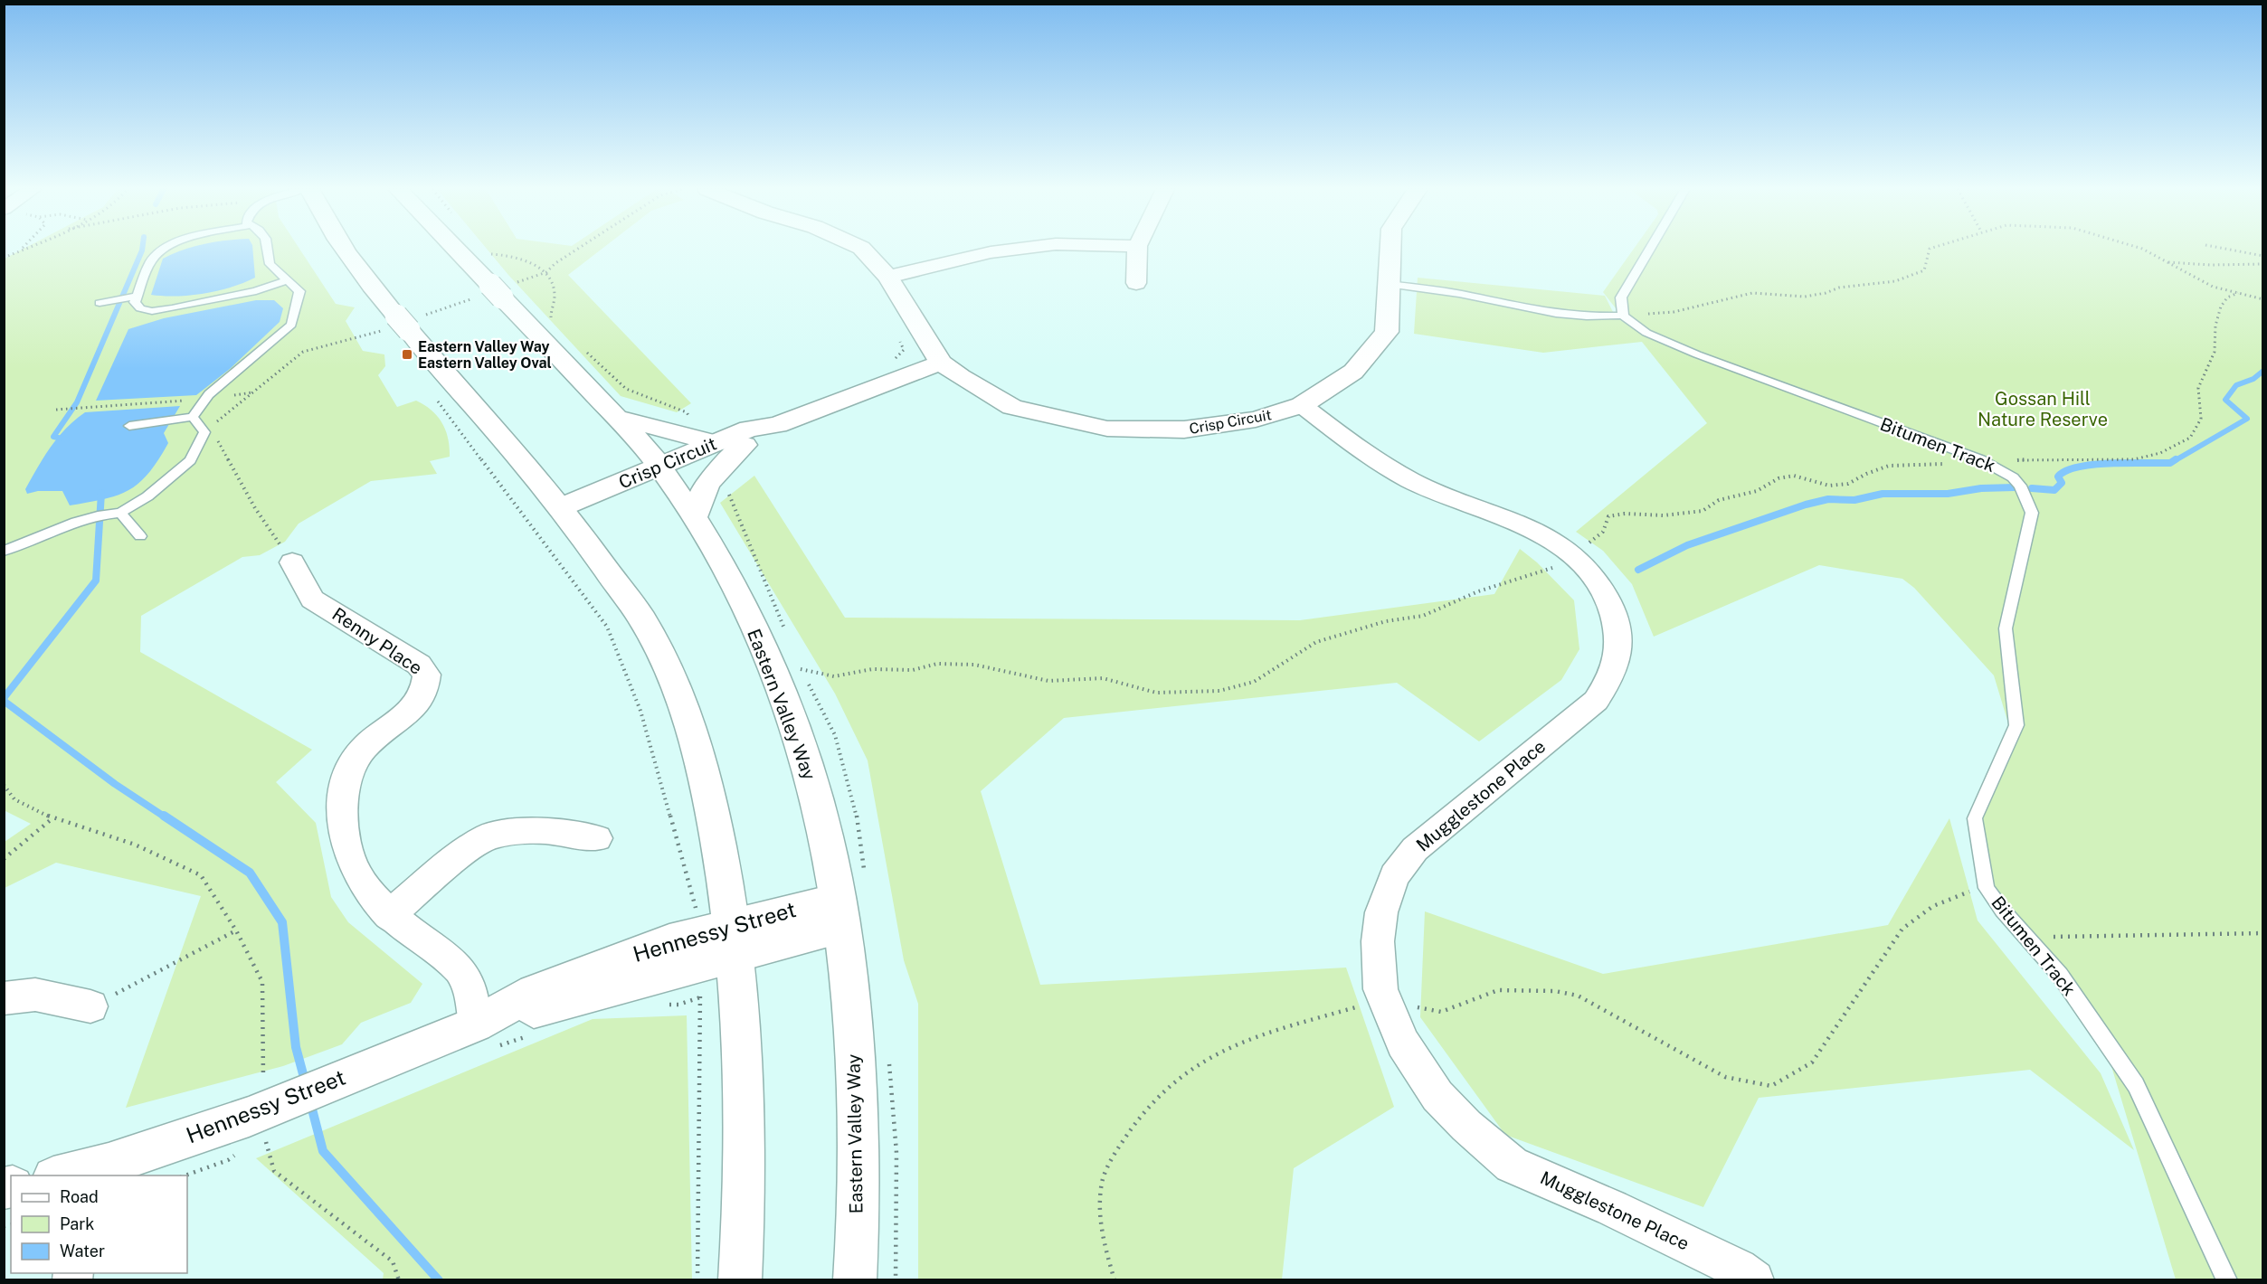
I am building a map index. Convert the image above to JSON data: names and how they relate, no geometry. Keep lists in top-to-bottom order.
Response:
{
  "streets": {
    "main road": ["Crisp Circuit", "Eastern Valley Way", "Hennessy Street"],
    "street": ["Renny Place", "Mugglestone Place"],
    "lane": ["Bitumen Track"]
  },
  "crossings": [
    ["Crisp Circuit", "Eastern Valley Way"],
    ["Crisp Circuit", "Mugglestone Place"],
    ["Renny Place", "Hennessy Street"],
    ["Eastern Valley Way", "Hennessy Street"]
  ],
  "parks": ["Gossan Hill Nature Reserve"],
  "places": {
    "transit": ["Eastern Valley Way Eastern Valley Oval"]
  },
  "legend": ["Road", "Park", "Water"]
}
